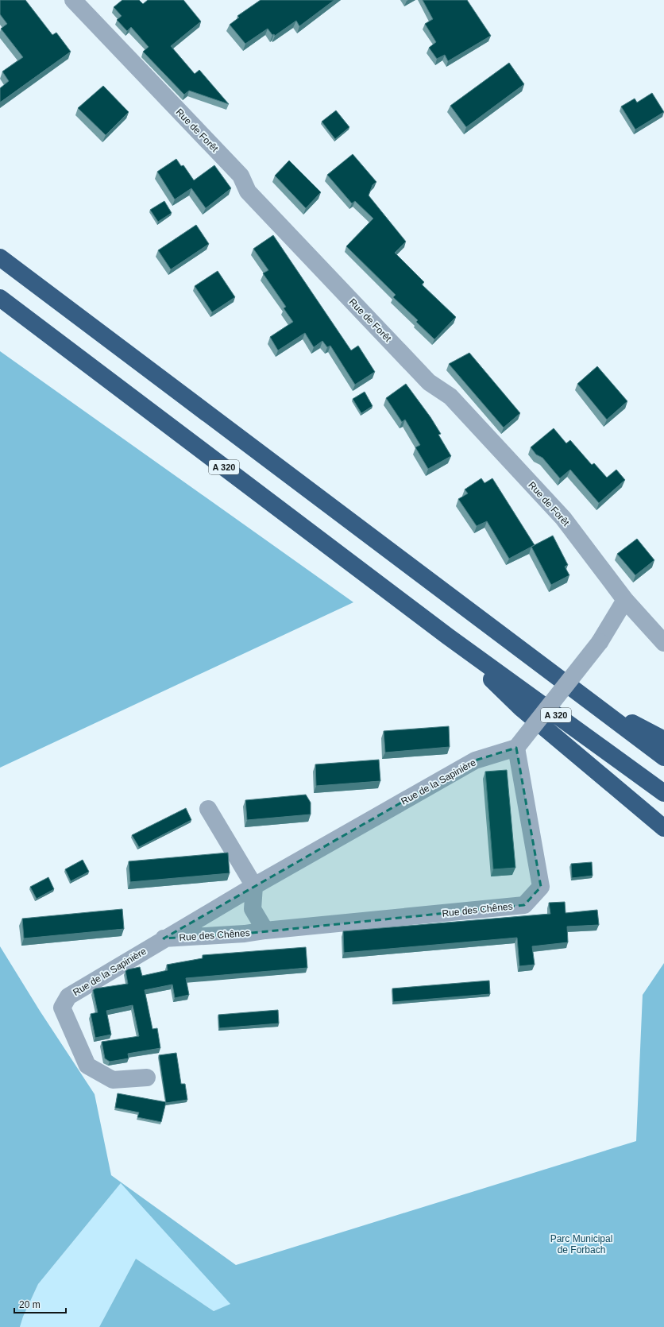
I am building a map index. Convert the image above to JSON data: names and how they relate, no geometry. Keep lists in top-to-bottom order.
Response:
{
  "streets": {
    "highway": ["A 320"],
    "street": ["Rue de Forêt", "Rue de la Sapinière", "Rue des Chênes"]
  },
  "crossings": [
    ["Rue de la Sapinière", "Rue des Chênes"]
  ],
  "parks": ["Parc Municipal de Forbach"],
  "scale_bar": "20 m"
}
